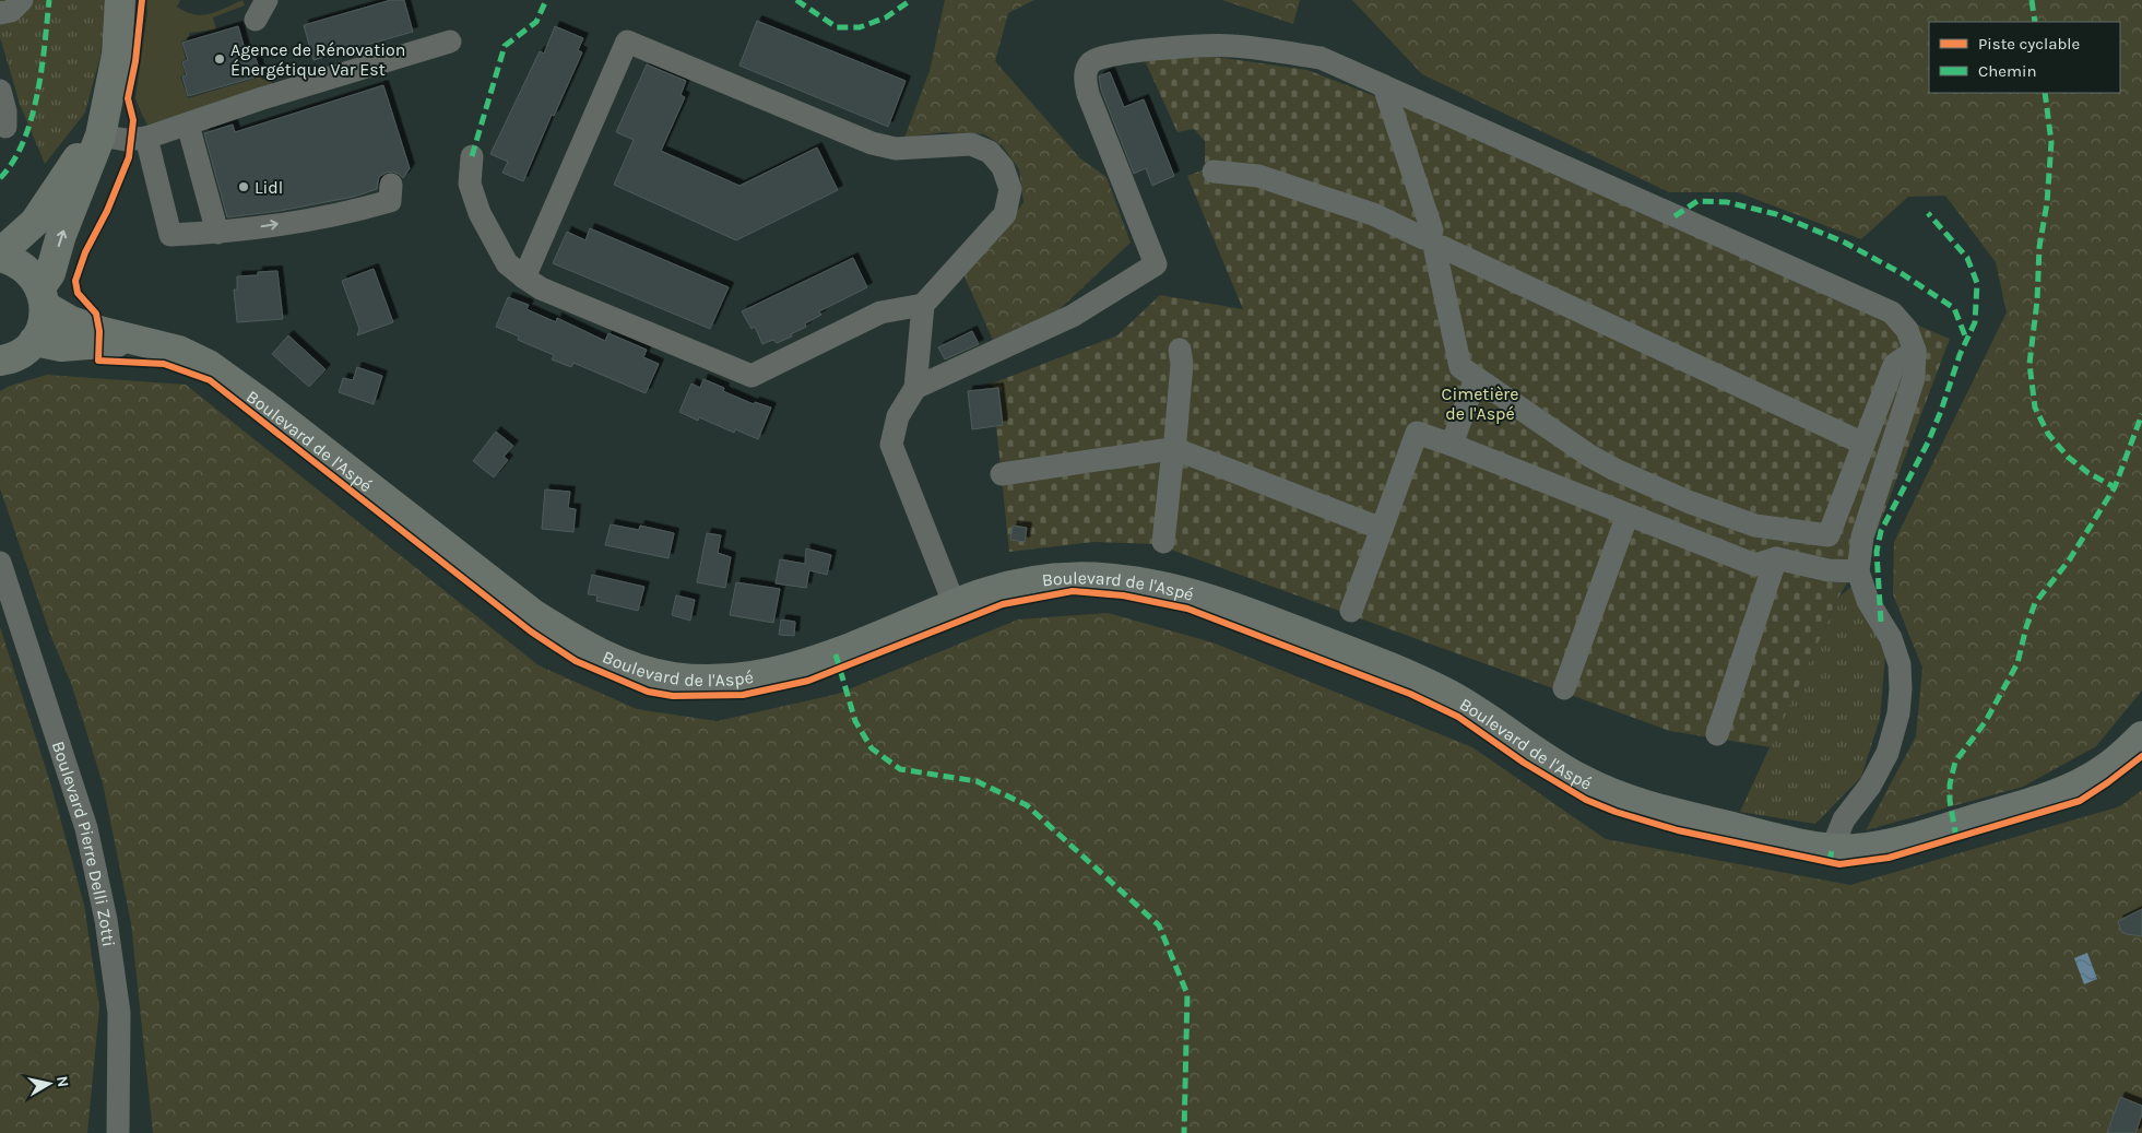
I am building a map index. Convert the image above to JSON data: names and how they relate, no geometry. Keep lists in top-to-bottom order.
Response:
{
  "streets": {
    "main road": ["Boulevard de l'Aspé"],
    "street": ["Boulevard Pierre Delli Zotti"]
  },
  "parks": ["Cimetière de l'Aspé"],
  "places": ["Agence de Rénovation Énergétique Var Est", "Lidl"],
  "legend": ["Piste cyclable", "Chemin"],
  "north": "right"
}
